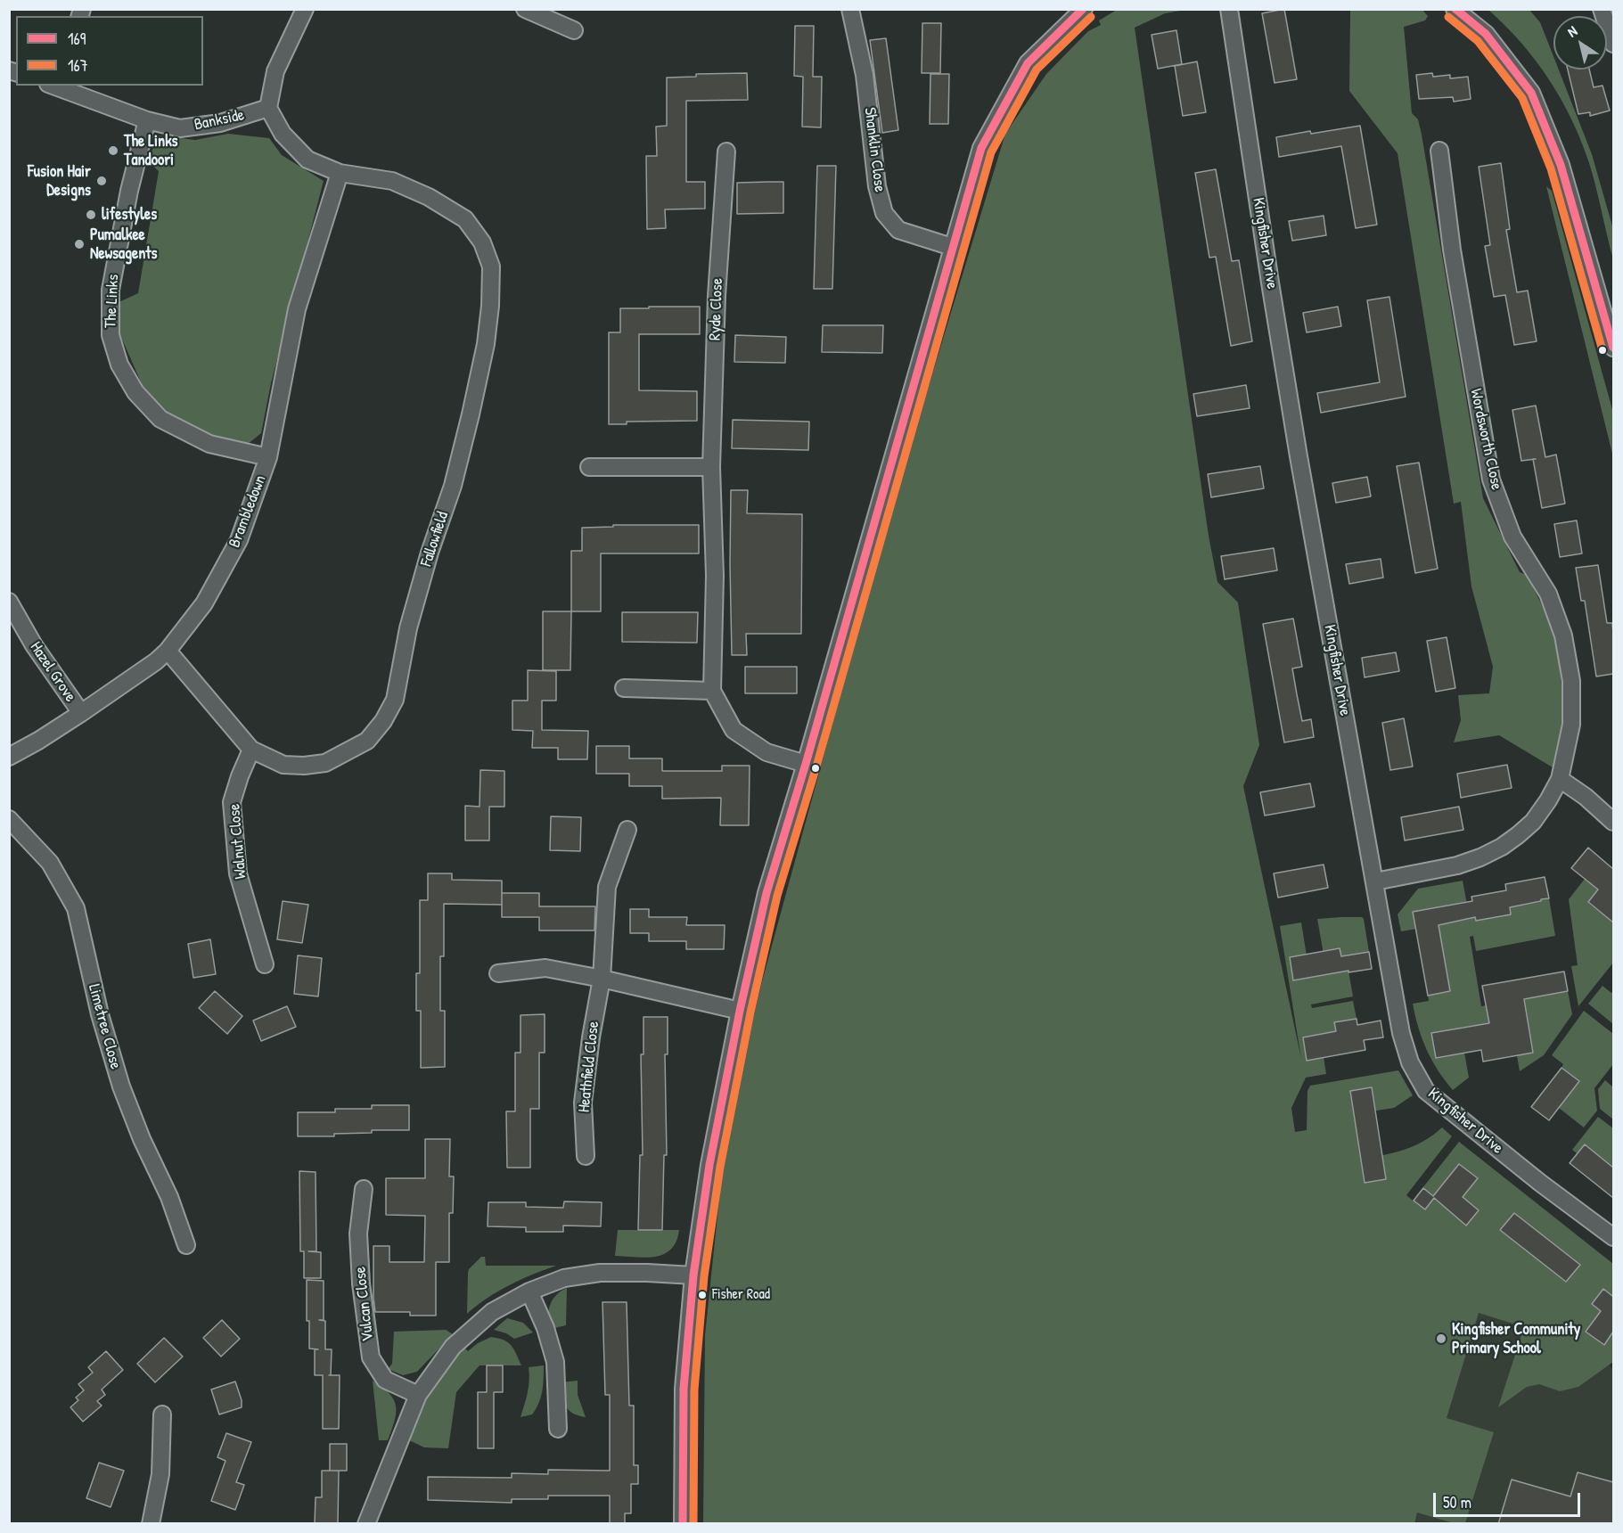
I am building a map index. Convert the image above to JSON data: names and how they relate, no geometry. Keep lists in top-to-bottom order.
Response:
{
  "streets": {
    "street": [
      "Bankside",
      "Shanklin Close",
      "Kingfisher Drive",
      "The Links",
      "Ryde Close",
      "Wordsworth Close",
      "Brambledown",
      "Fallowfield",
      "Hazel Grove",
      "Walnut Close",
      "Limetree Close",
      "Heathfield Close",
      "Vulcan Close"
    ]
  },
  "crossings": [
    ["Bankside", "The Links"],
    ["Bankside", "Fallowfield"],
    ["Kingfisher Drive", "Wordsworth Close"],
    ["The Links", "Brambledown"],
    ["Brambledown", "Fallowfield"],
    ["Brambledown", "Hazel Grove"],
    ["Fallowfield", "Walnut Close"]
  ],
  "places": [
    "The Links Tandoori",
    "Fusion Hair Designs",
    "lifestyles",
    "Pumalkee Newsagents",
    "Fisher Road",
    "Kingfisher Community Primary School"
  ],
  "lines": ["transit line 169", "transit line 167"],
  "legend": ["169", "167"],
  "scale_bar": "50 m",
  "north": "top left"
}
